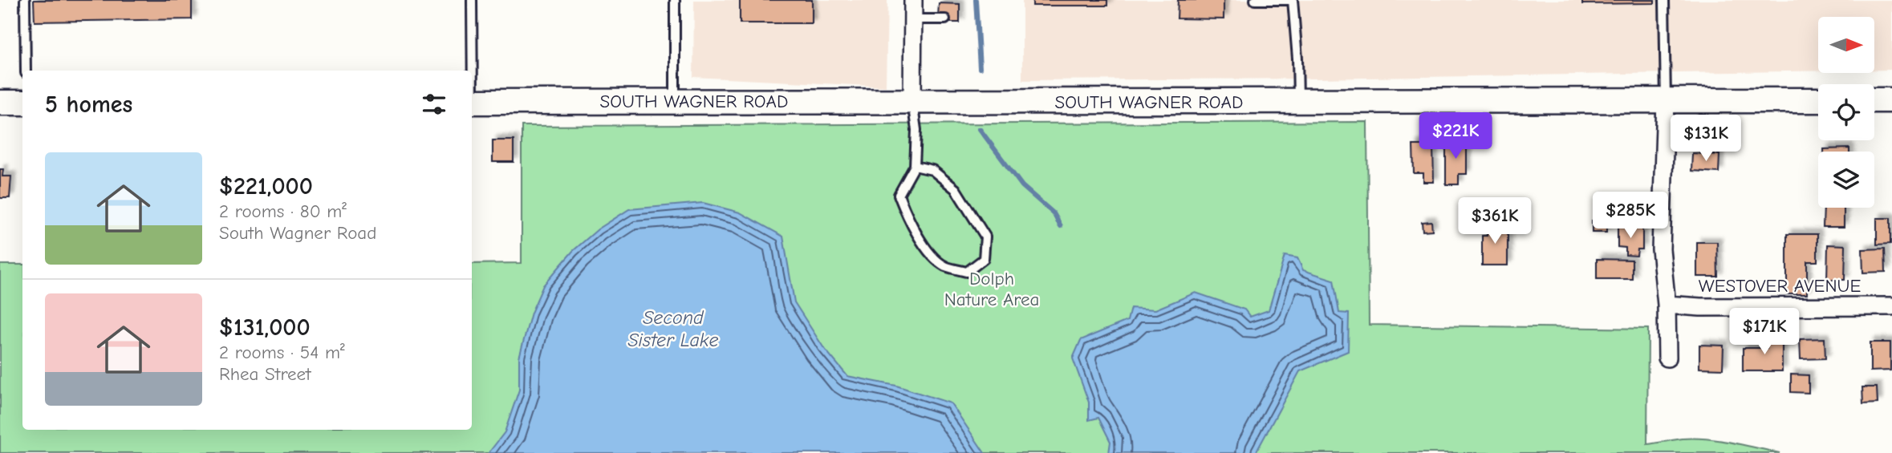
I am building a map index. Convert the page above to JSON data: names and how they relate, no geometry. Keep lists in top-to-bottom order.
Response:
{
  "streets": {
    "main road": ["SOUTH WAGNER ROAD"],
    "street": ["WESTOVER AVENUE"]
  },
  "water": ["Second Sister Lake"],
  "parks": ["Dolph Nature Area"],
  "north": "right",
  "page": {
    "heading": "5 homes",
    "price": [
      "$221K",
      "$131K",
      "$285K",
      "$361K",
      "$171K"
    ],
    "list": [
      {
        "name": "$221,000",
        "note": "2 rooms · 80 m² · South Wagner Road"
      },
      {
        "name": "$131,000",
        "note": "2 rooms · 54 m² · Rhea Street"
      }
    ]
  }
}
